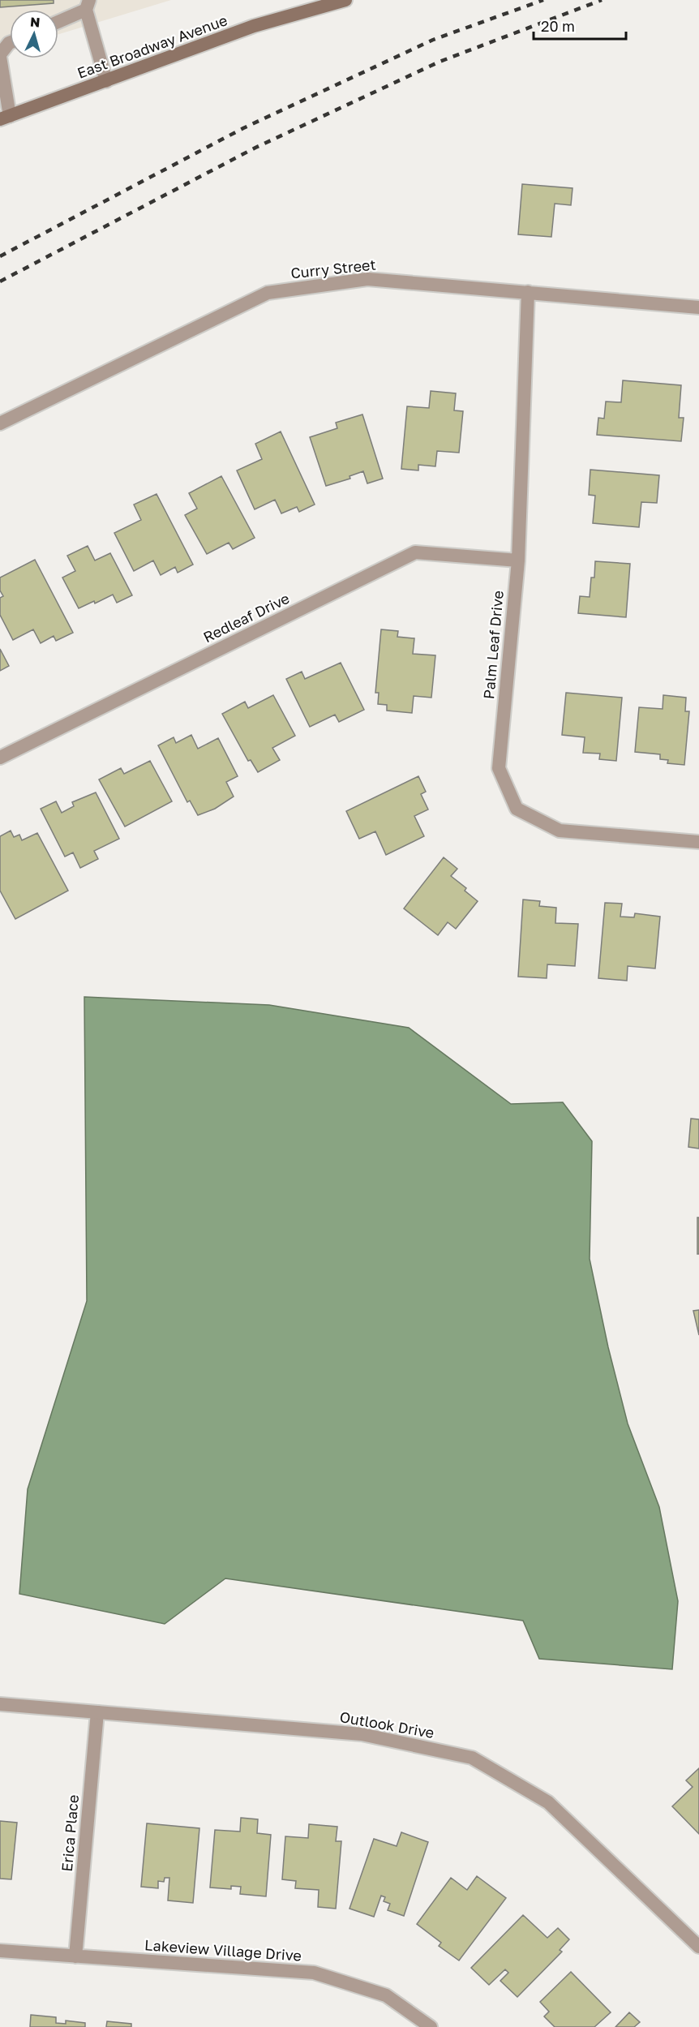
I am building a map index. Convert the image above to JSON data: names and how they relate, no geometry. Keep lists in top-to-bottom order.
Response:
{
  "streets": {
    "main road": ["East Broadway Avenue"],
    "street": [
      "Curry Street",
      "Redleaf Drive",
      "Palm Leaf Drive",
      "Outlook Drive",
      "Erica Place",
      "Lakeview Village Drive"
    ]
  },
  "crossings": [
    ["Curry Street", "Palm Leaf Drive"],
    ["Redleaf Drive", "Palm Leaf Drive"],
    ["Outlook Drive", "Erica Place"],
    ["Erica Place", "Lakeview Village Drive"]
  ],
  "scale_bar": "20 m",
  "north": "top"
}
